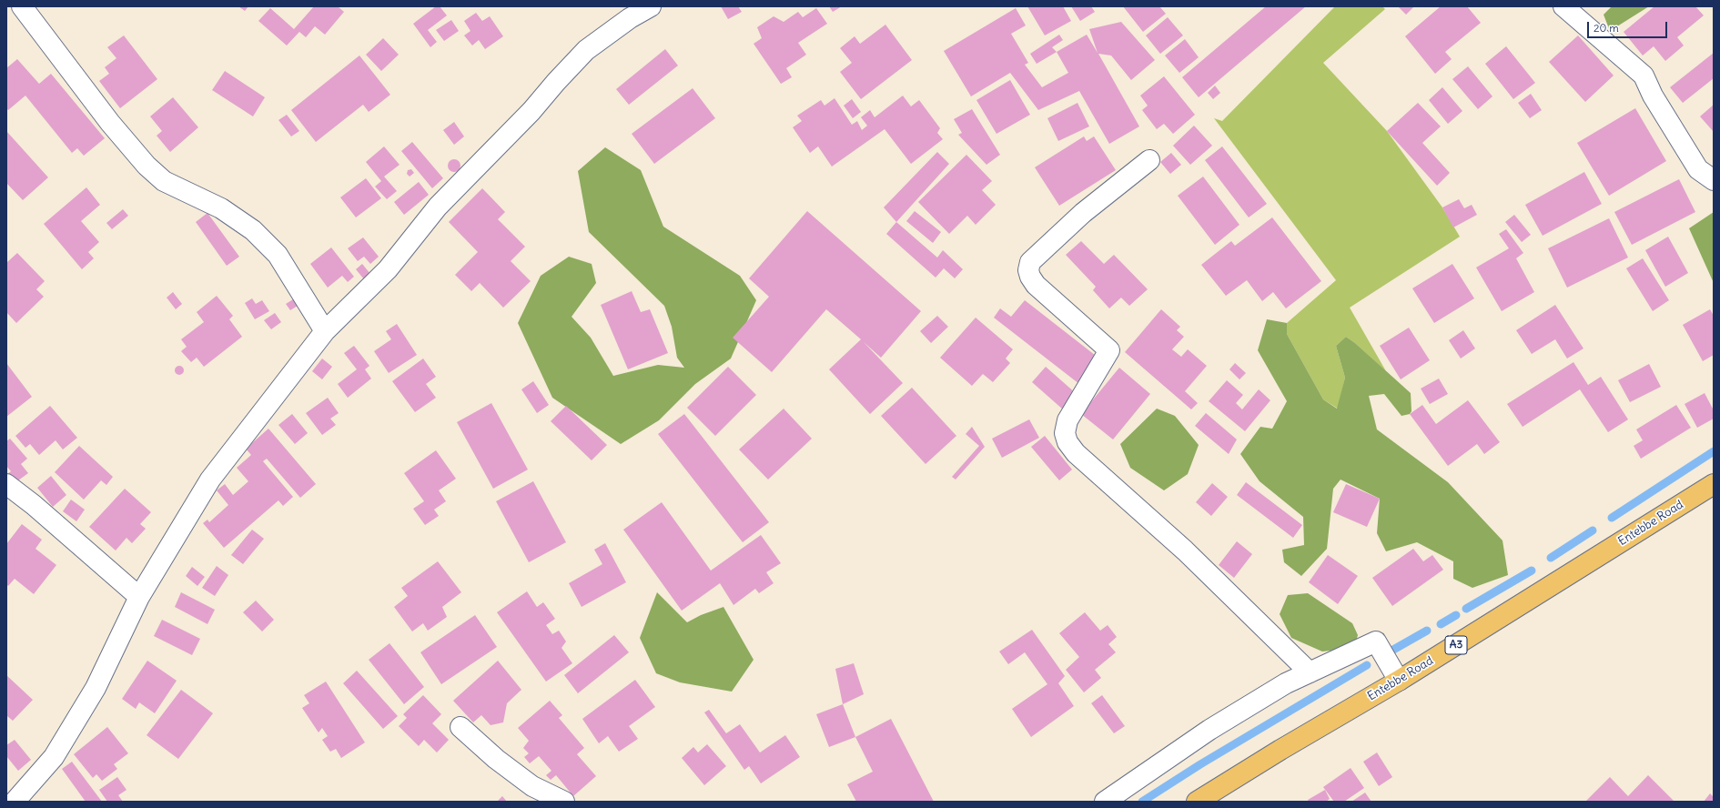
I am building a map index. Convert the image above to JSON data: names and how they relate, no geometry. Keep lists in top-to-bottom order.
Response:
{
  "streets": {
    "main road": ["Entebbe Road", "A3"]
  },
  "scale_bar": "20 m"
}
